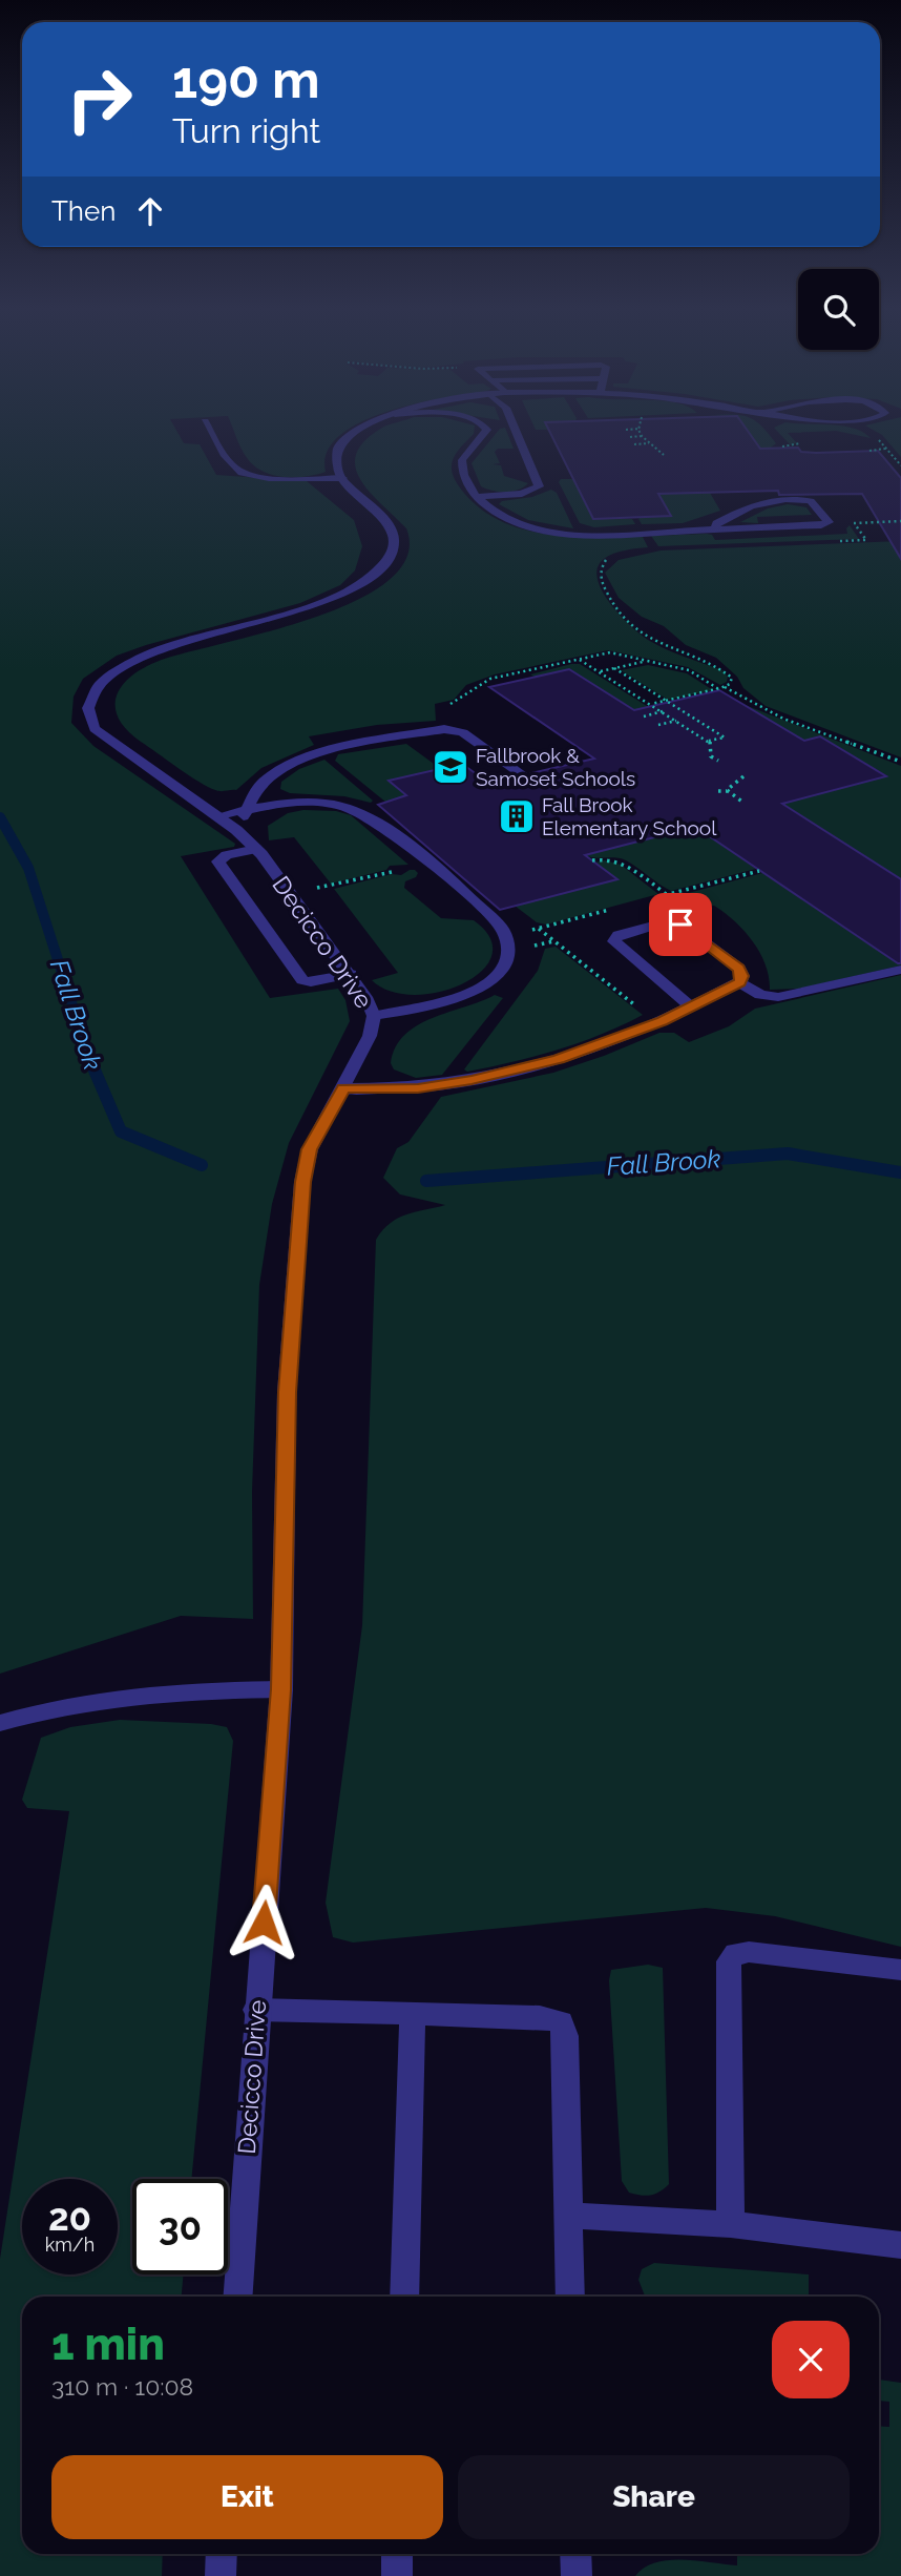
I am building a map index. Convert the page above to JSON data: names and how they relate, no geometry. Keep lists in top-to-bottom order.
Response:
{
  "streets": {
    "street": ["Decicco Drive"]
  },
  "water": ["Fall Brook"],
  "places": {
    "school or university": ["Fallbrook & Samoset Schools"],
    "building": ["Fall Brook Elementary School"]
  },
  "page": {
    "turn": ["190 m", "Turn right"],
    "then": "Then",
    "speed": "20 km/h",
    "limit": "30",
    "heading": ["1 min", "310 m · 10:08"],
    "buttons": ["Exit", "Share"]
  }
}
